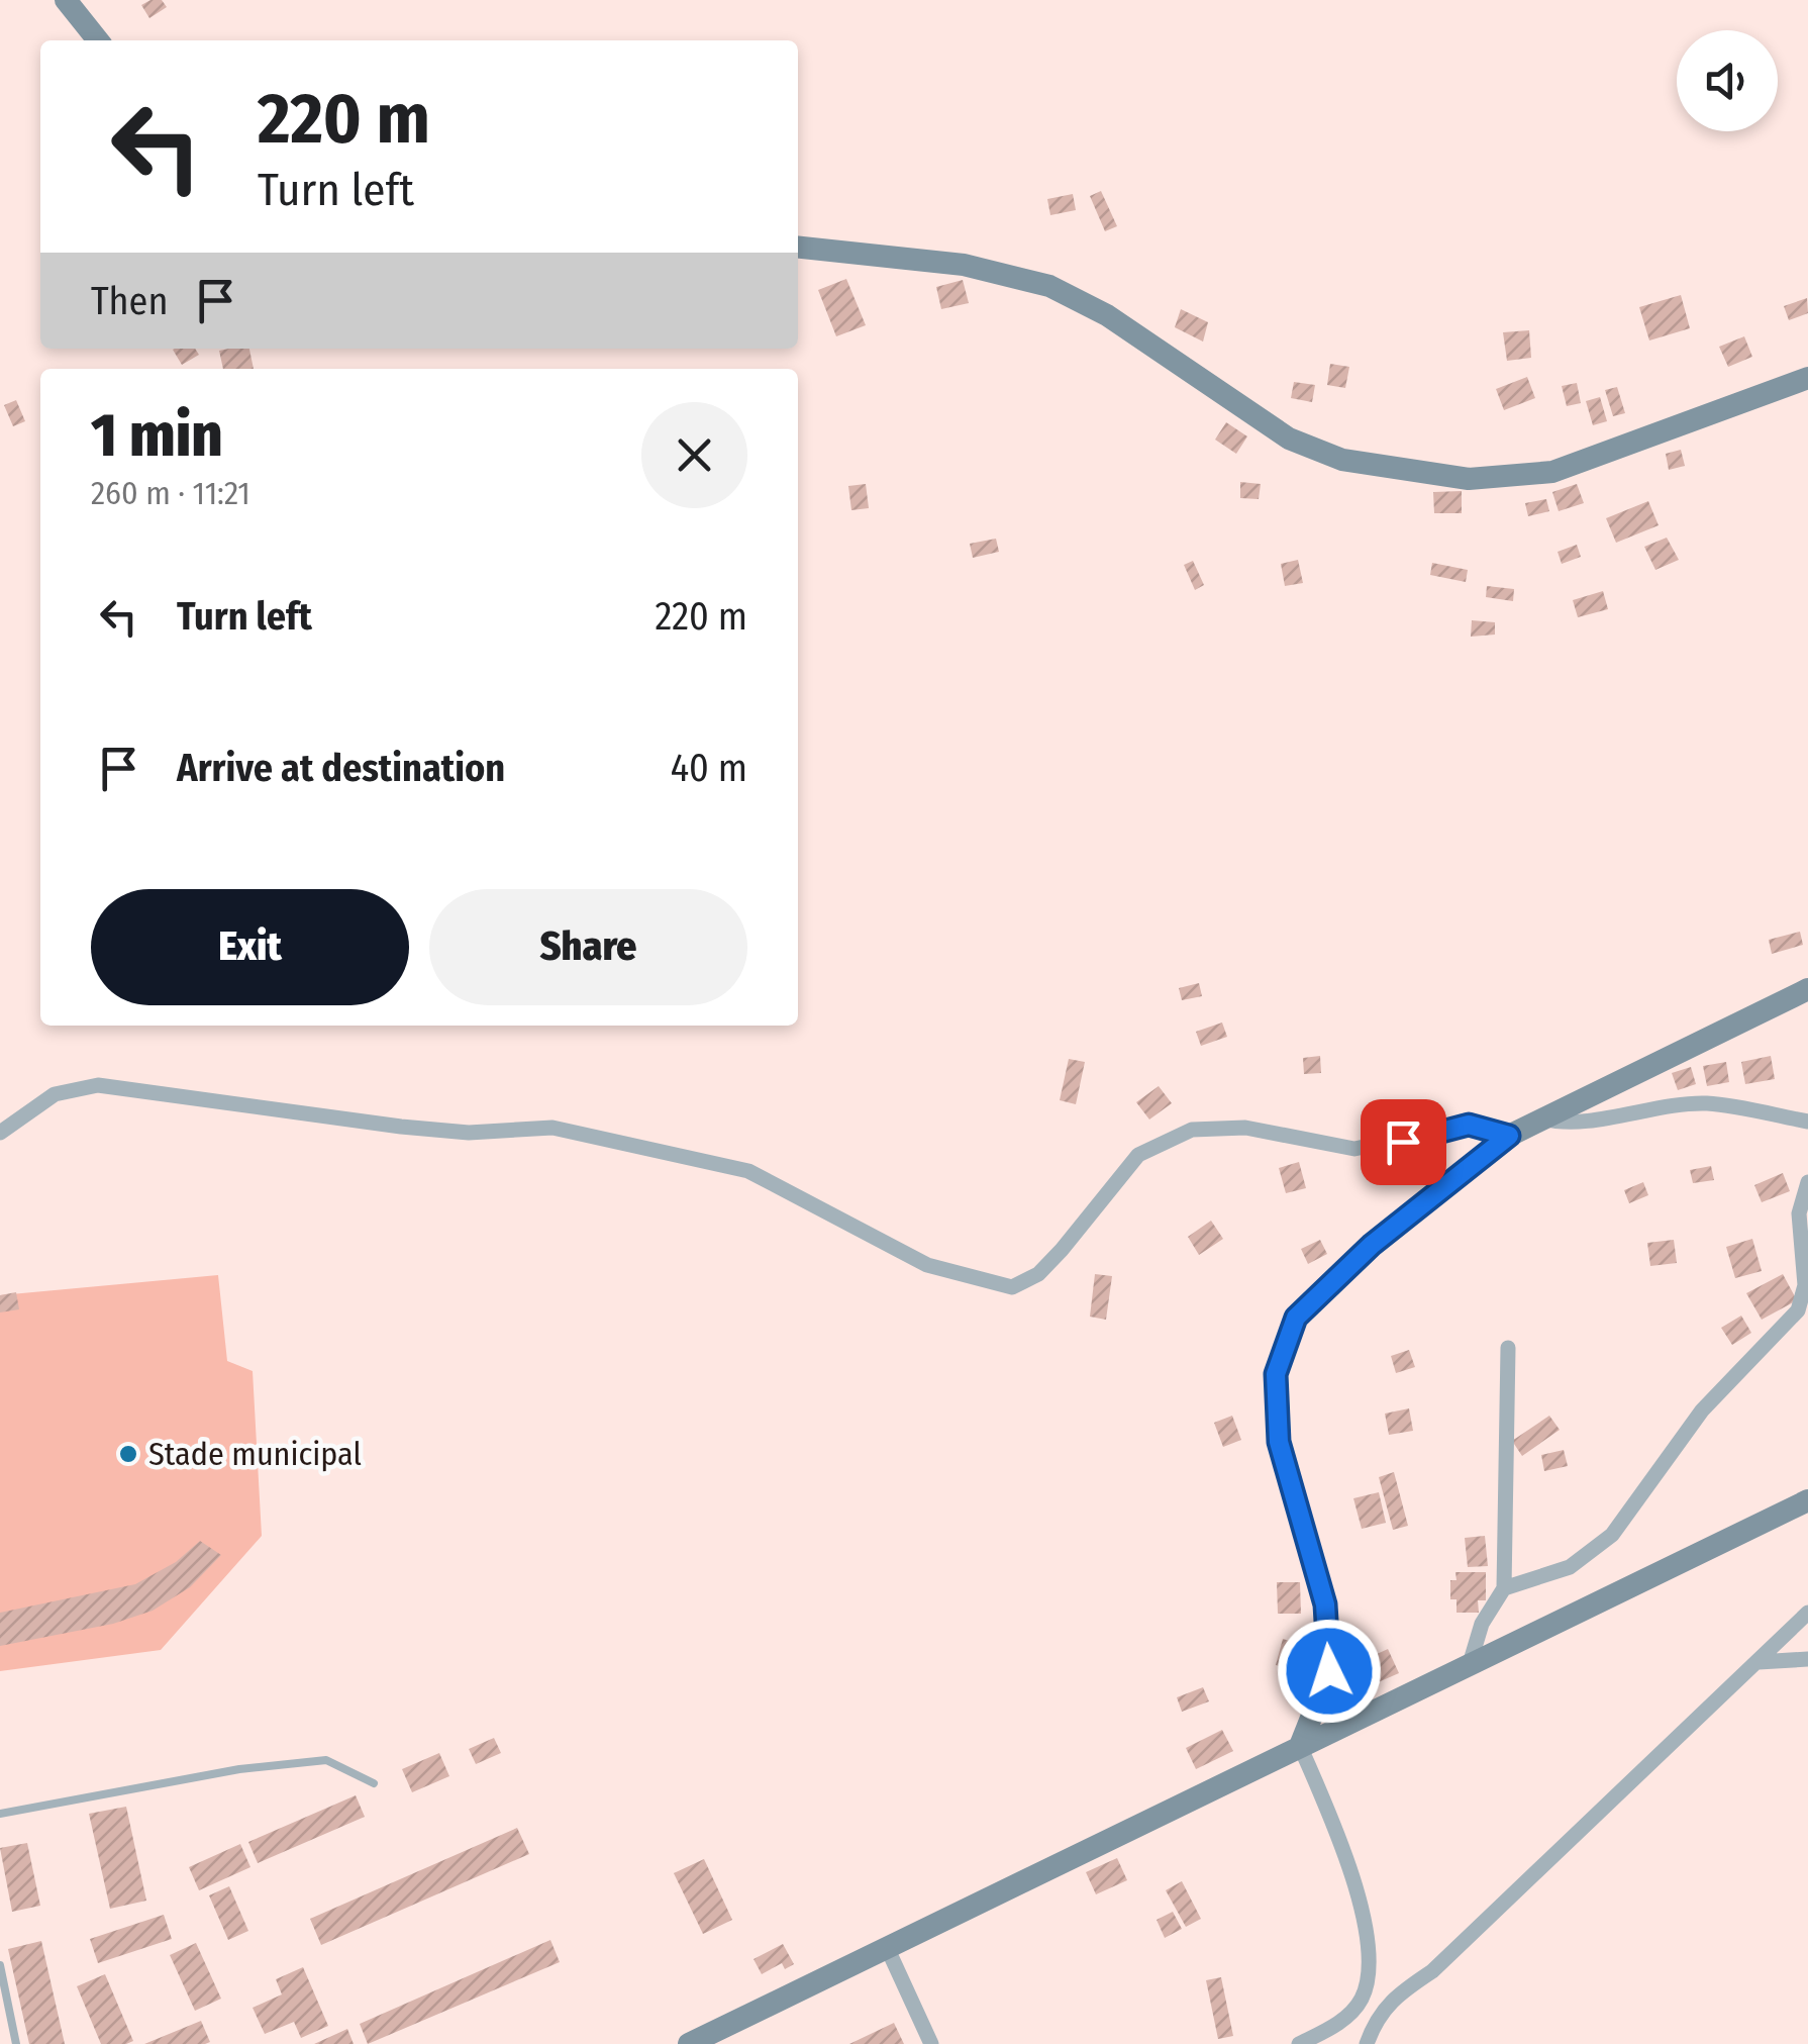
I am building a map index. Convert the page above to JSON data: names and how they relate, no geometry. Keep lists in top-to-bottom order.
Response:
{
  "places": ["Stade municipal"],
  "page": {
    "turn": ["220 m", "Turn left"],
    "then": "Then",
    "heading": ["1 min", "260 m · 11:21"],
    "list": [
      {
        "name": "Turn left",
        "value": "220 m"
      },
      {
        "name": "Arrive at destination",
        "value": "40 m"
      }
    ],
    "buttons": ["Exit", "Share"]
  }
}
